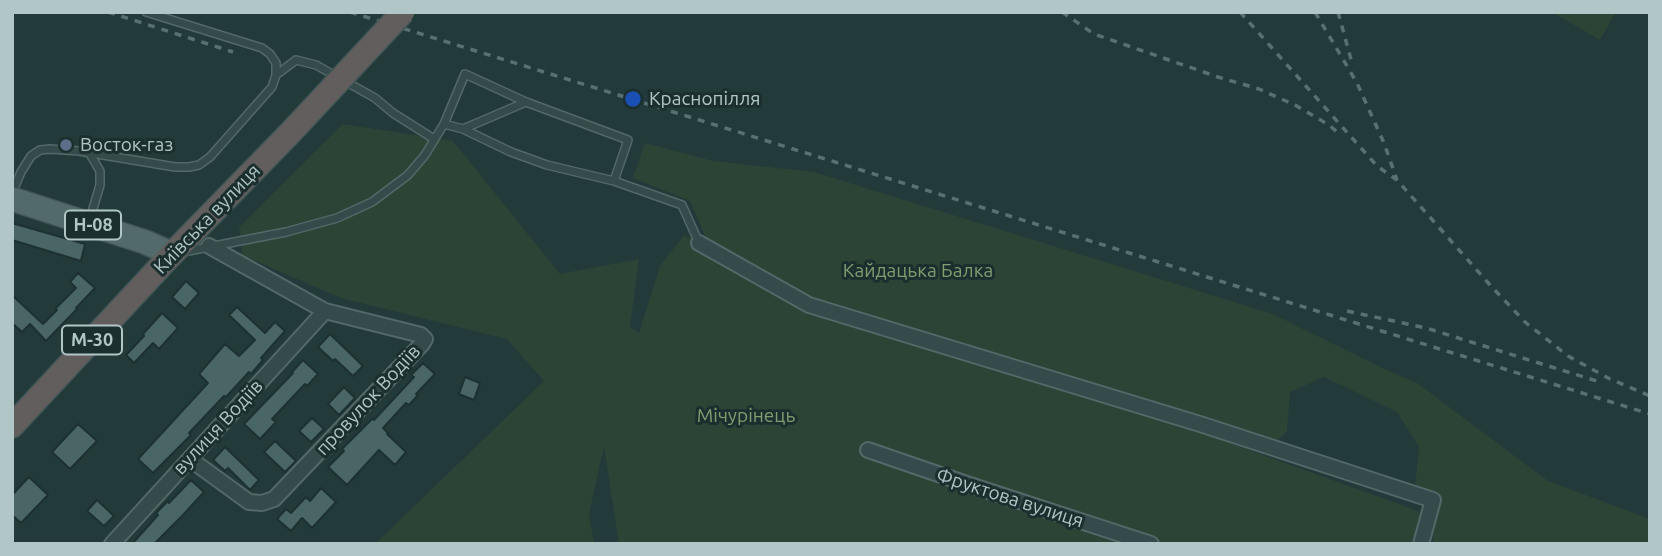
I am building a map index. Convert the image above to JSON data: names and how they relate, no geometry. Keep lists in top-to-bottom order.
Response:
{
  "streets": {
    "highway": ["Київська вулиця", "М-30"],
    "main road": ["Н-08"],
    "street": ["провулок Водіїв", "вулиця Водіїв", "Фруктова вулиця"]
  },
  "crossings": [
    ["Київська вулиця", "Н-08"],
    ["провулок Водіїв", "вулиця Водіїв"]
  ],
  "parks": ["Кайдацька Балка", "Мічурінець"],
  "places": ["Краснопілля", "Восток-газ"]
}
